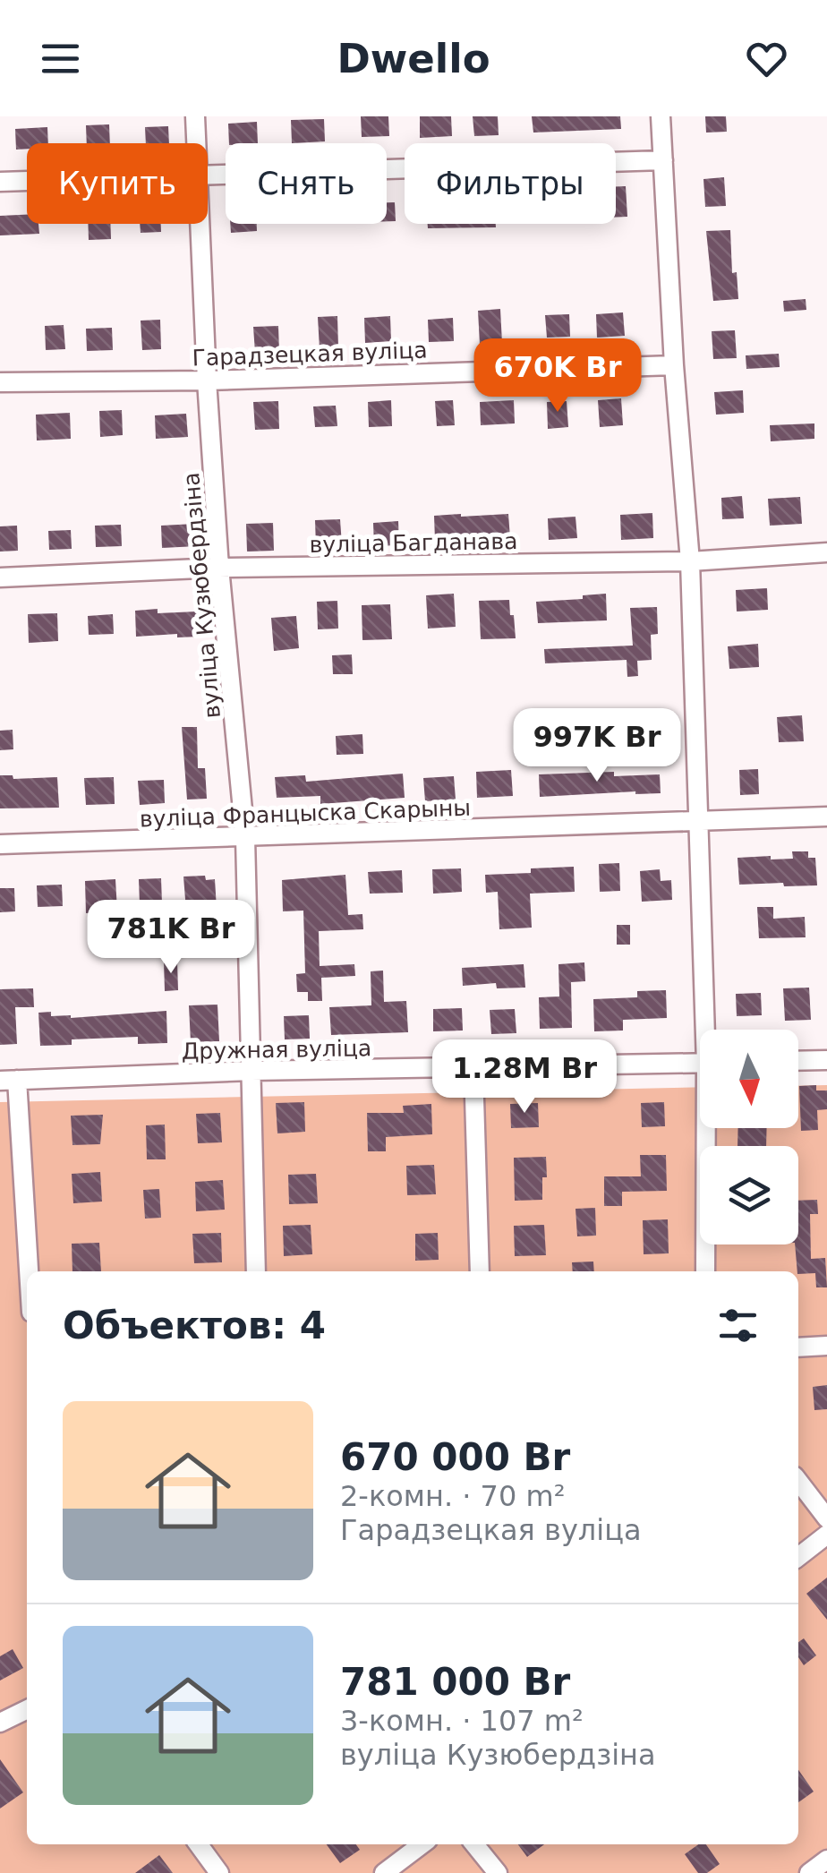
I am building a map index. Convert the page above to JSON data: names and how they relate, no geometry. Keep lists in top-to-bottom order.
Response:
{
  "streets": {
    "street": [
      "Гарадзецкая вуліца",
      "вуліца Багданава",
      "вуліца Кузюбердзіна",
      "вуліца Францыска Скарыны",
      "Дружная вуліца"
    ]
  },
  "crossings": [
    ["Гарадзецкая вуліца", "вуліца Кузюбердзіна"],
    ["вуліца Багданава", "вуліца Кузюбердзіна"],
    ["вуліца Кузюбердзіна", "вуліца Францыска Скарыны"],
    ["вуліца Кузюбердзіна", "Дружная вуліца"]
  ],
  "north": "bottom",
  "page": {
    "header": "Dwello",
    "chip": ["Купить", "Снять", "Фильтры"],
    "price": [
      "670K Br",
      "997K Br",
      "781K Br",
      "1.28M Br"
    ],
    "heading": "Объектов: 4",
    "list": [
      {
        "name": "670 000 Br",
        "note": "2-комн. · 70 m² · Гарадзецкая вуліца"
      },
      {
        "name": "781 000 Br",
        "note": "3-комн. · 107 m² · вуліца Кузюбердзіна"
      }
    ]
  }
}
